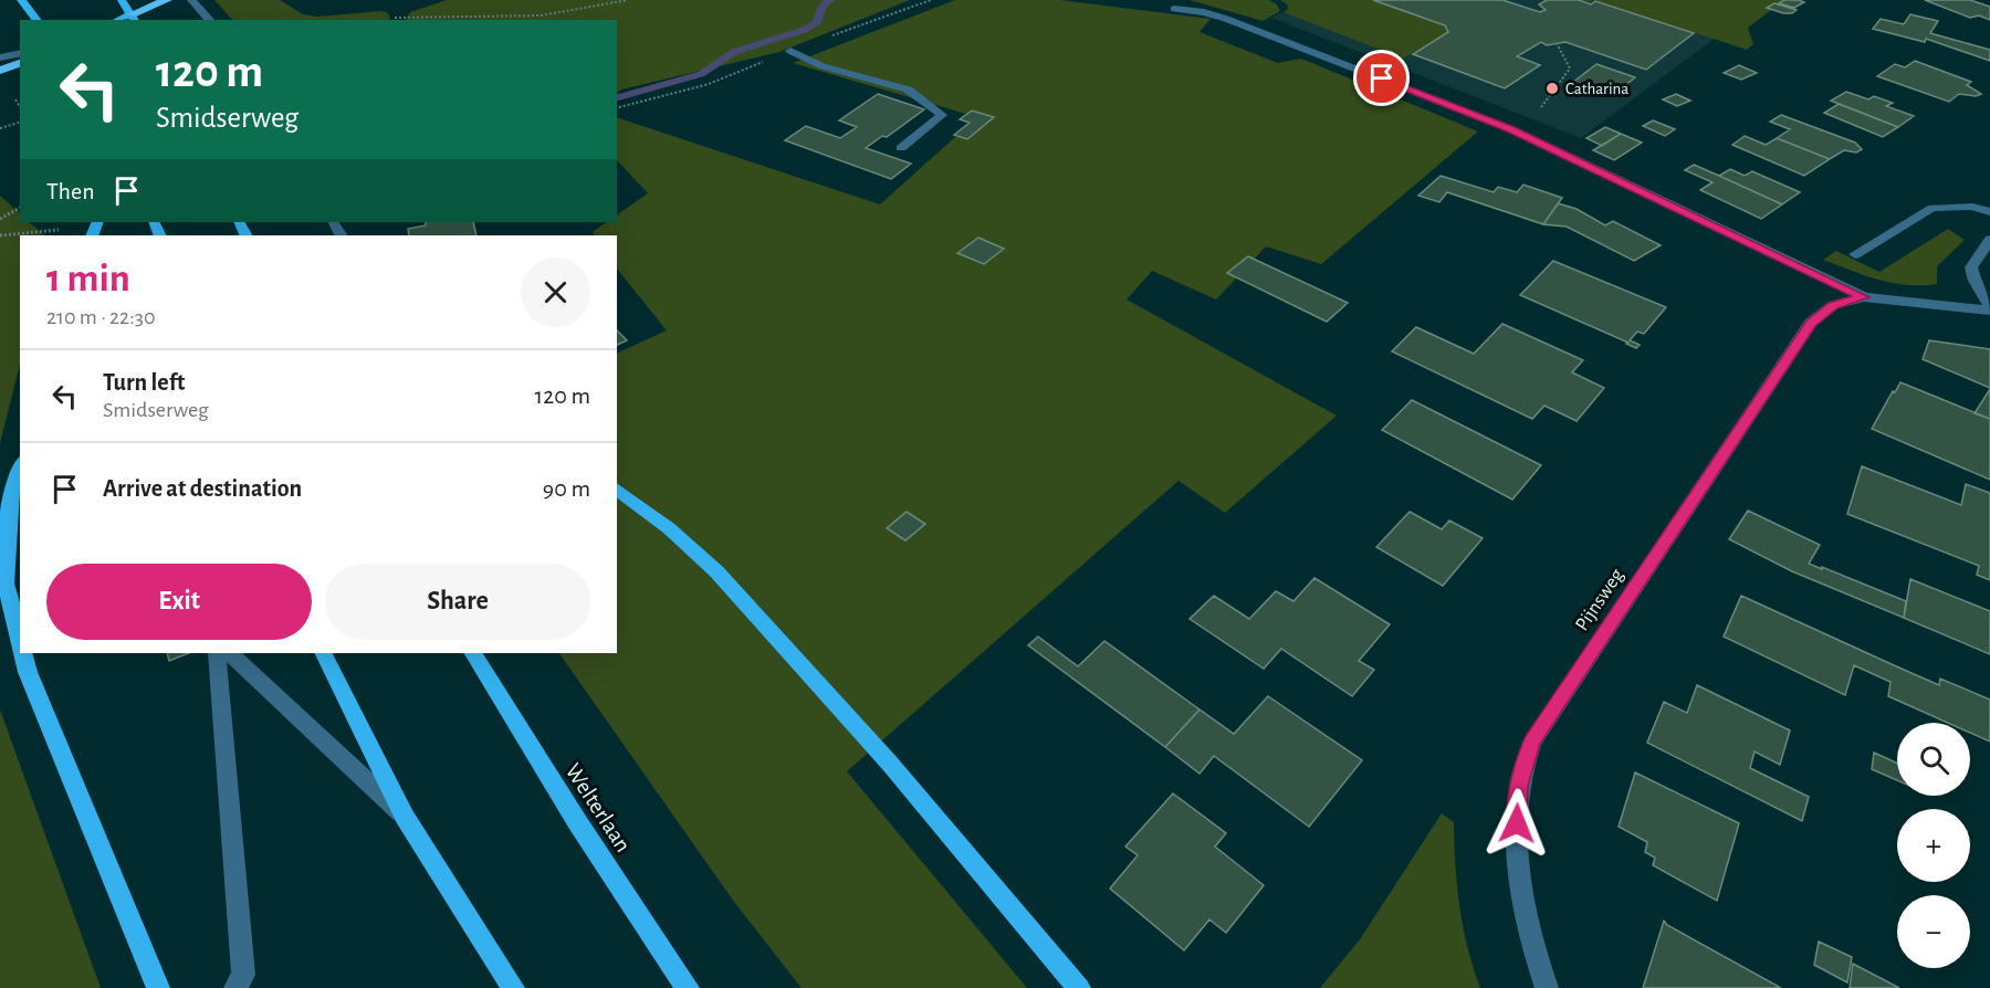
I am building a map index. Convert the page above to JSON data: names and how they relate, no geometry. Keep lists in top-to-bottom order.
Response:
{
  "streets": {
    "main road": ["Welterlaan"],
    "street": ["Pijnsweg"]
  },
  "places": ["Catharina"],
  "page": {
    "turn": ["120 m", "Smidserweg"],
    "then": "Then",
    "heading": ["1 min", "210 m · 22:30"],
    "list": [
      {
        "name": "Turn left",
        "note": "Smidserweg",
        "value": "120 m"
      },
      {
        "name": "Arrive at destination",
        "value": "90 m"
      }
    ],
    "buttons": ["Exit", "Share"],
    "map_buttons": ["+", "−"]
  }
}
